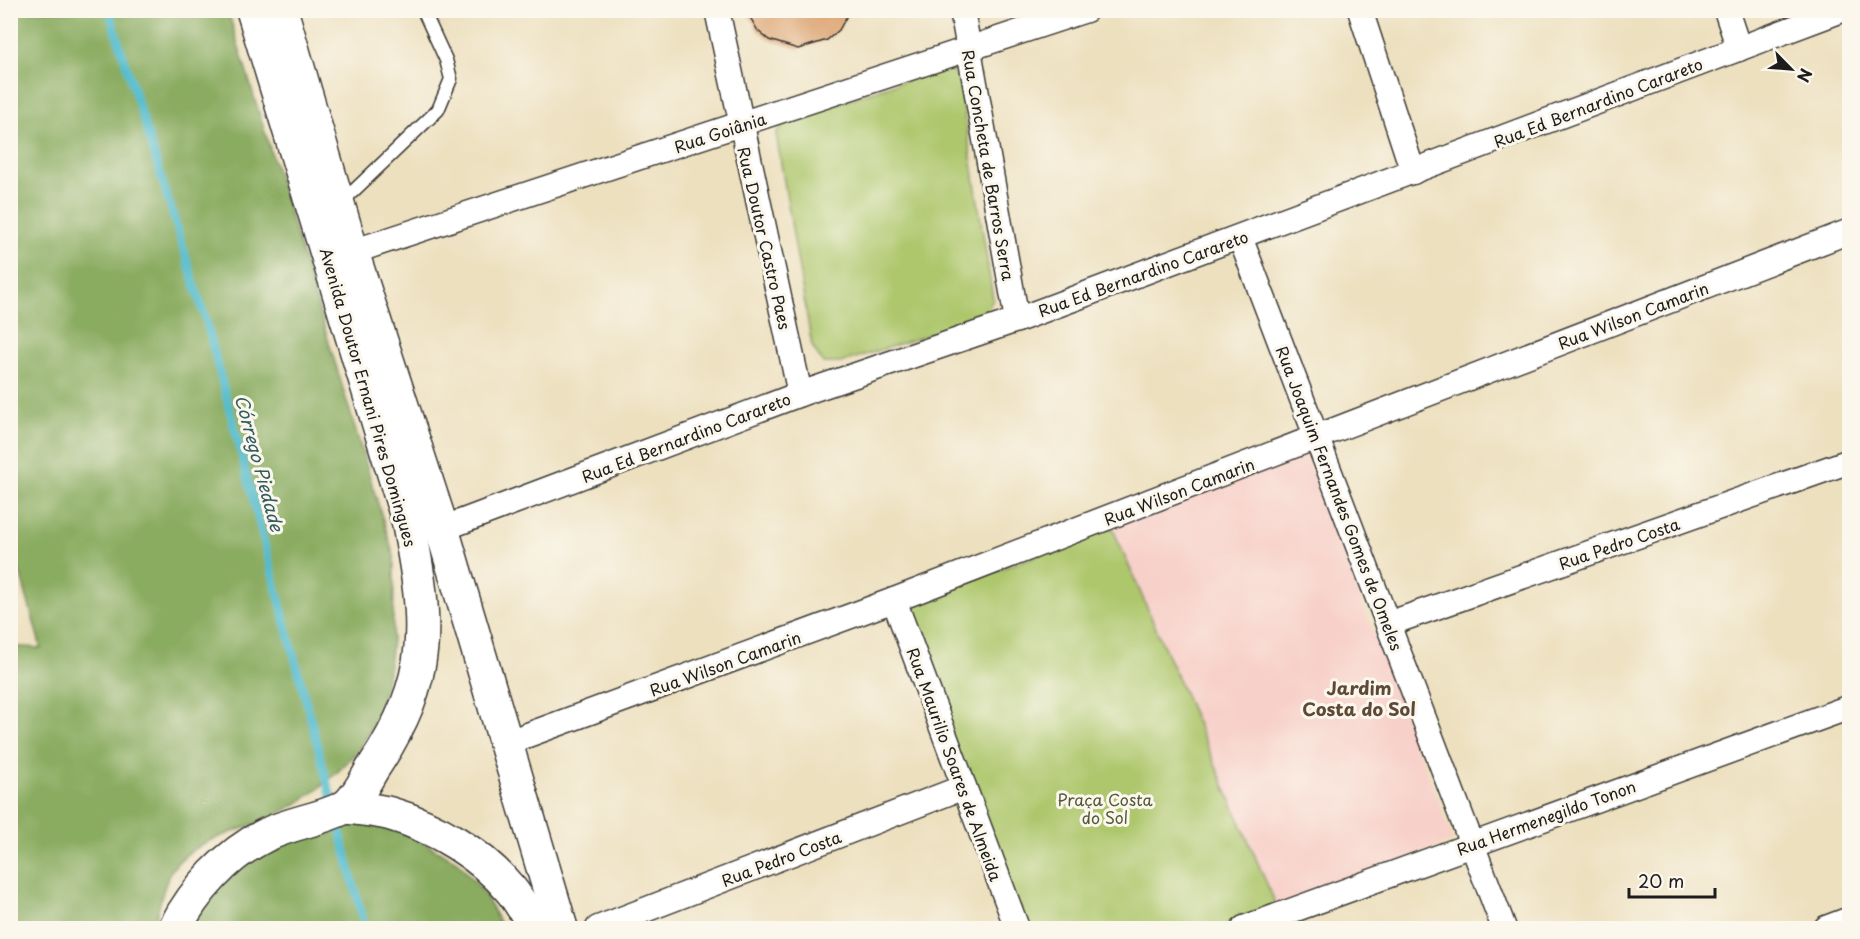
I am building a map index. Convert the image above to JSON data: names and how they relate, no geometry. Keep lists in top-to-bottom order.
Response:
{
  "streets": {
    "main road": ["Avenida Doutor Ernani Pires Domingues"],
    "street": [
      "Rua Ed Bernardino Carareto",
      "Rua Goiânia",
      "Rua Concheta de Barros Serra",
      "Rua Doutor Castro Paes",
      "Rua Wilson Camarin",
      "Rua Joaquim Fernandes Gomes de Omeles",
      "Rua Pedro Costa",
      "Rua Maurilio Soares de Almeida",
      "Rua Hermenegildo Tonon"
    ]
  },
  "crossings": [
    ["Rua Ed Bernardino Carareto", "Rua Concheta de Barros Serra"],
    ["Rua Ed Bernardino Carareto", "Rua Doutor Castro Paes"],
    ["Rua Ed Bernardino Carareto", "Avenida Doutor Ernani Pires Domingues"],
    ["Rua Ed Bernardino Carareto", "Rua Joaquim Fernandes Gomes de Omeles"],
    ["Rua Goiânia", "Rua Concheta de Barros Serra"],
    ["Rua Goiânia", "Rua Doutor Castro Paes"],
    ["Rua Goiânia", "Avenida Doutor Ernani Pires Domingues"],
    ["Rua Wilson Camarin", "Avenida Doutor Ernani Pires Domingues"],
    ["Rua Wilson Camarin", "Rua Joaquim Fernandes Gomes de Omeles"],
    ["Rua Wilson Camarin", "Rua Maurilio Soares de Almeida"],
    ["Rua Joaquim Fernandes Gomes de Omeles", "Rua Pedro Costa"],
    ["Rua Joaquim Fernandes Gomes de Omeles", "Rua Hermenegildo Tonon"],
    ["Rua Pedro Costa", "Rua Maurilio Soares de Almeida"]
  ],
  "districts": ["Jardim Costa do Sol"],
  "water": ["Córrego Piedade"],
  "parks": ["Praça Costa do Sol"],
  "scale_bar": "20 m",
  "north": "bottom right"
}
